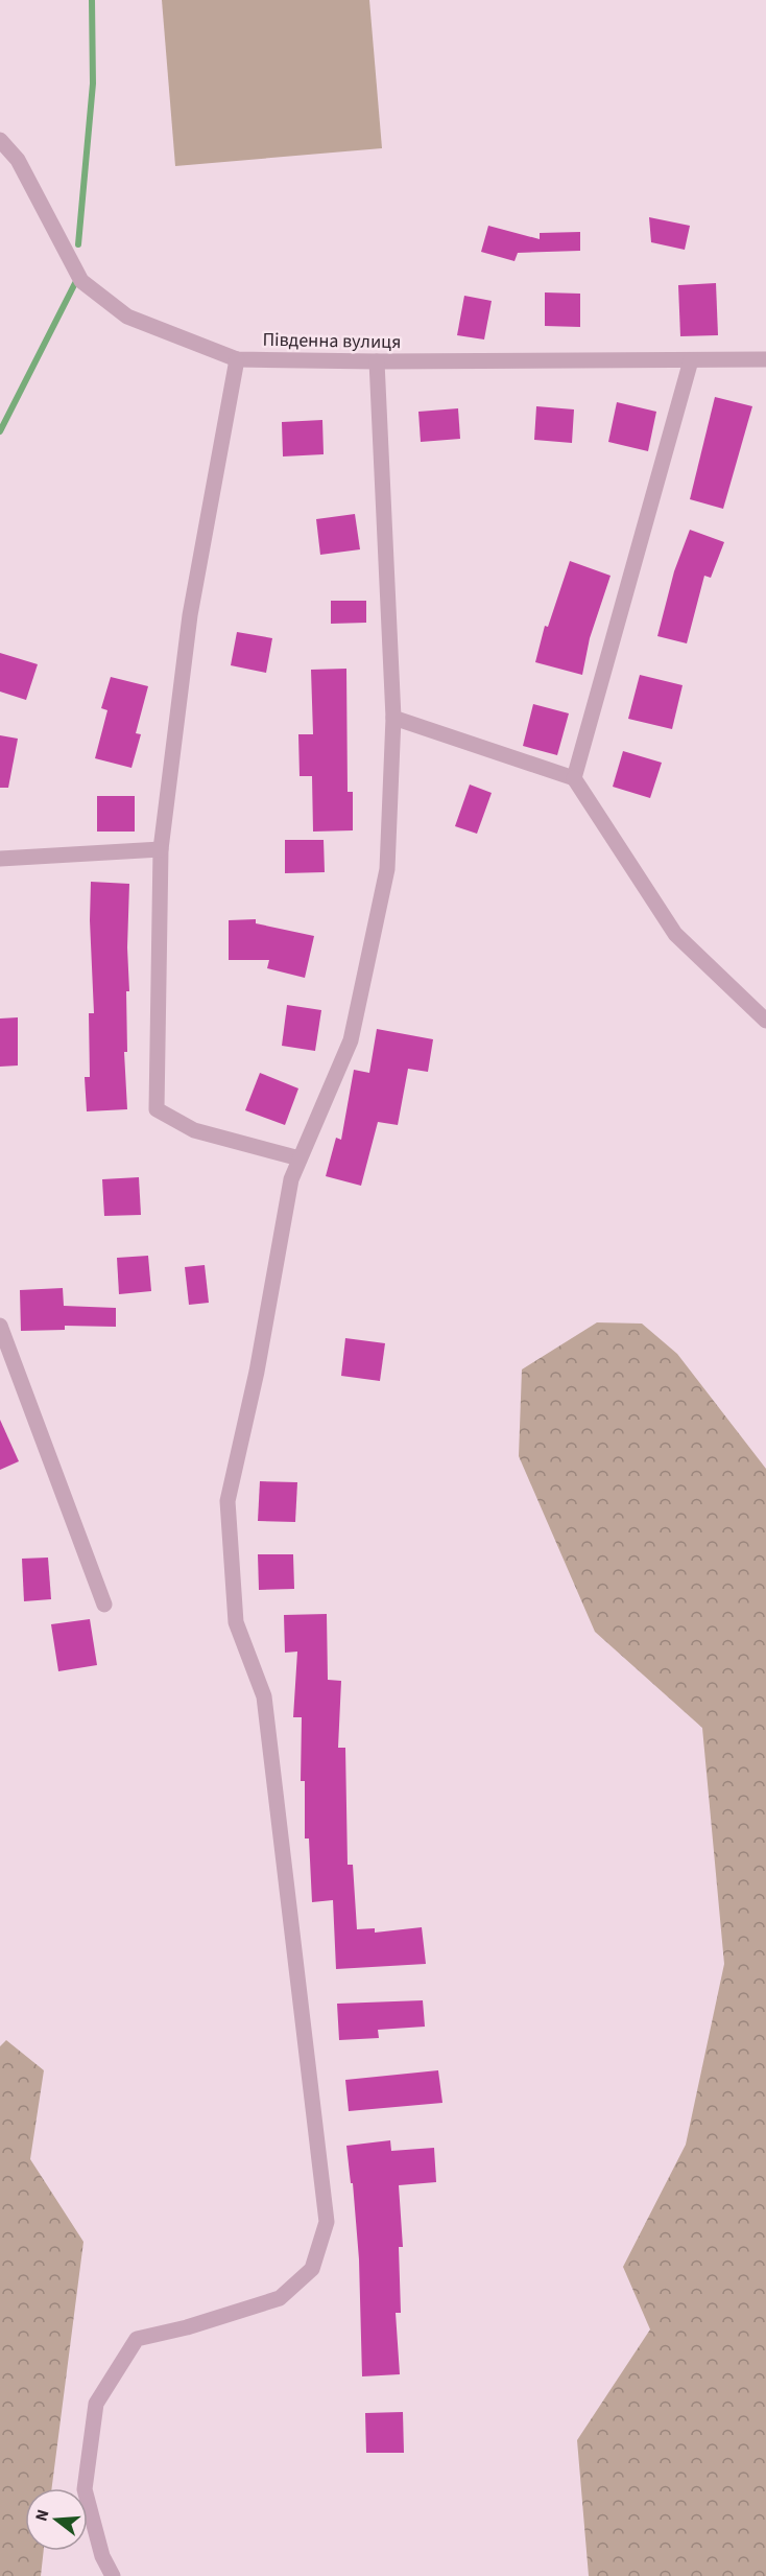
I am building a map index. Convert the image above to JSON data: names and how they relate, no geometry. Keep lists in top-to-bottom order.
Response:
{
  "streets": {
    "street": ["Південна вулиця"]
  },
  "north": "left"
}
